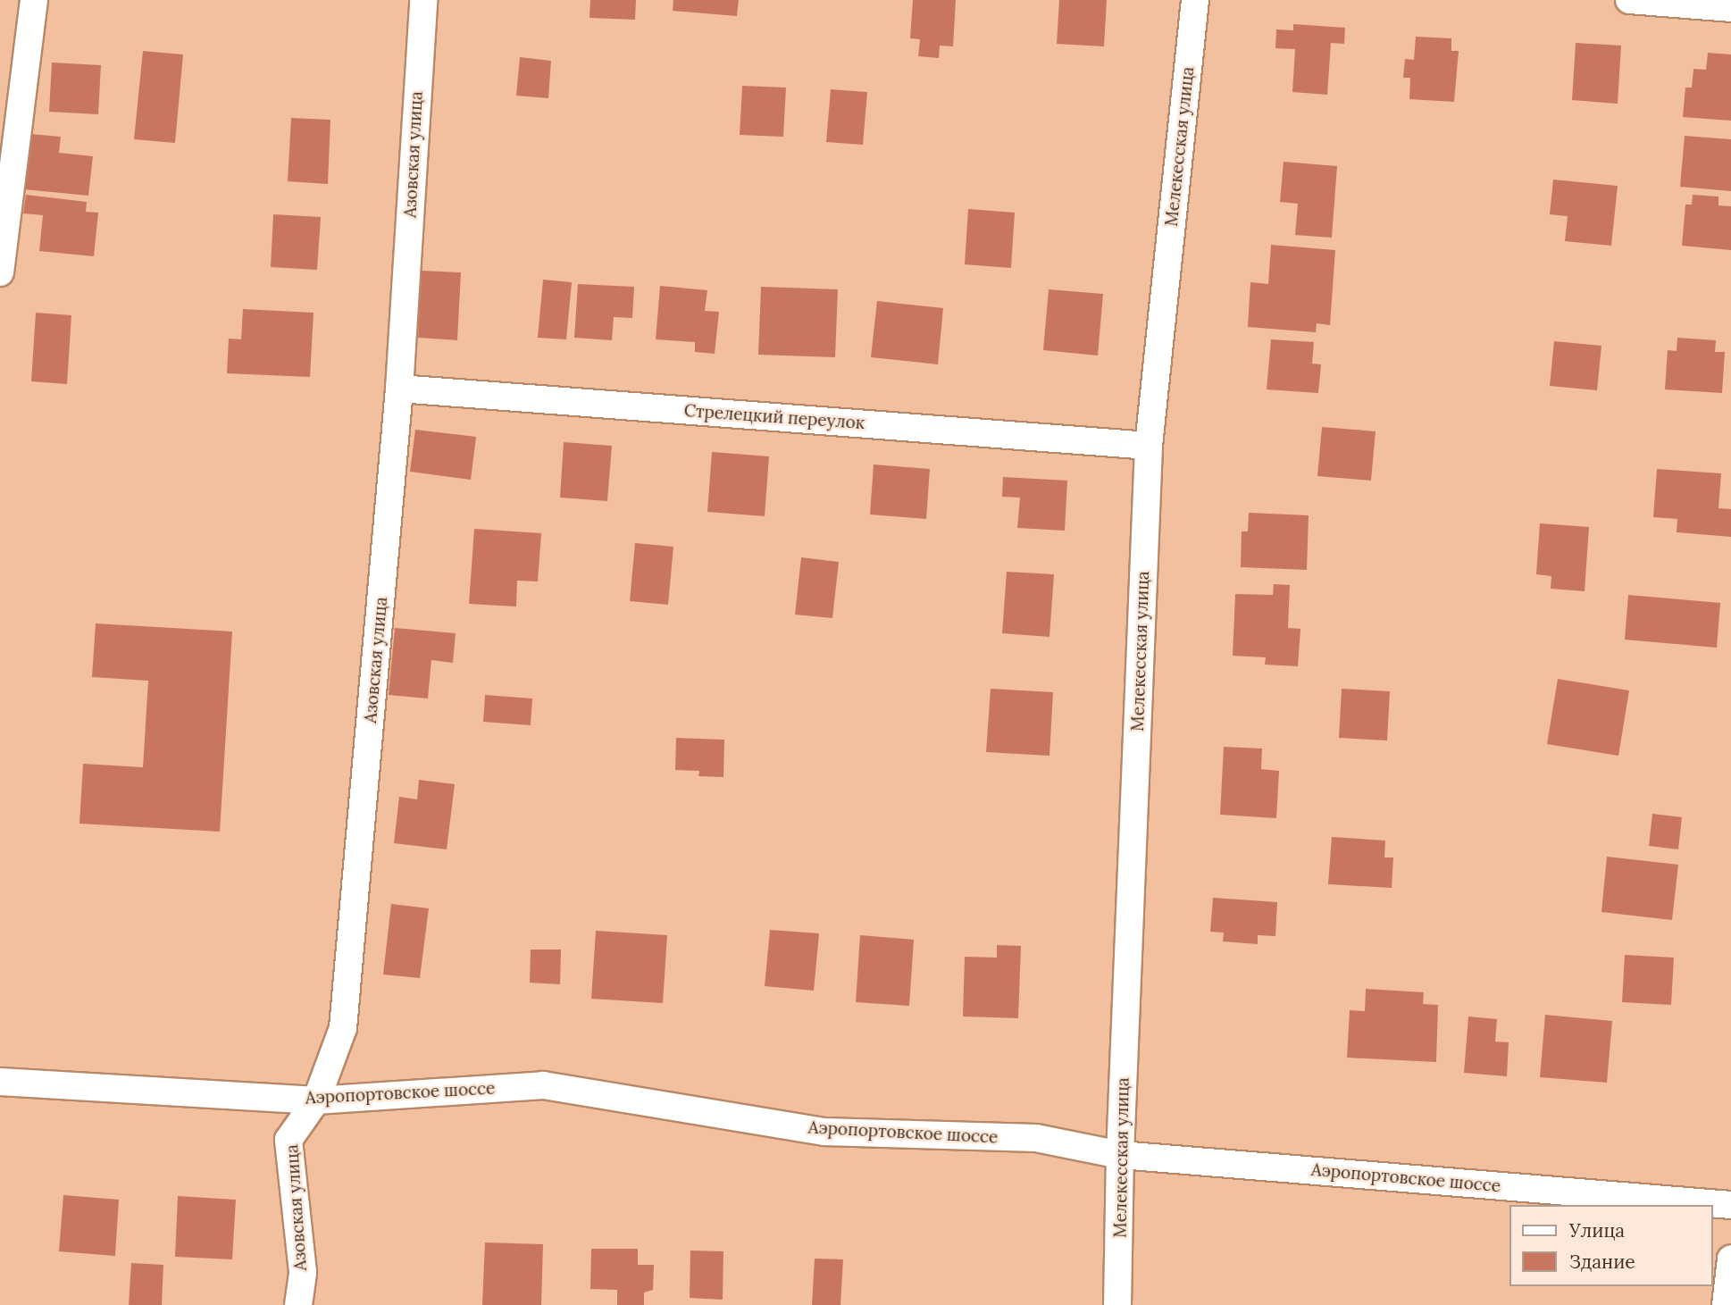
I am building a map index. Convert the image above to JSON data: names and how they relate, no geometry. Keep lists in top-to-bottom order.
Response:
{
  "streets": {
    "street": [
      "Мелекесская улица",
      "Азовская улица",
      "Стрелецкий переулок",
      "Аэропортовское шоссе"
    ]
  },
  "crossings": [
    ["Мелекесская улица", "Стрелецкий переулок"],
    ["Мелекесская улица", "Аэропортовское шоссе"],
    ["Азовская улица", "Стрелецкий переулок"],
    ["Азовская улица", "Аэропортовское шоссе"]
  ],
  "legend": ["Улица", "Здание"]
}
